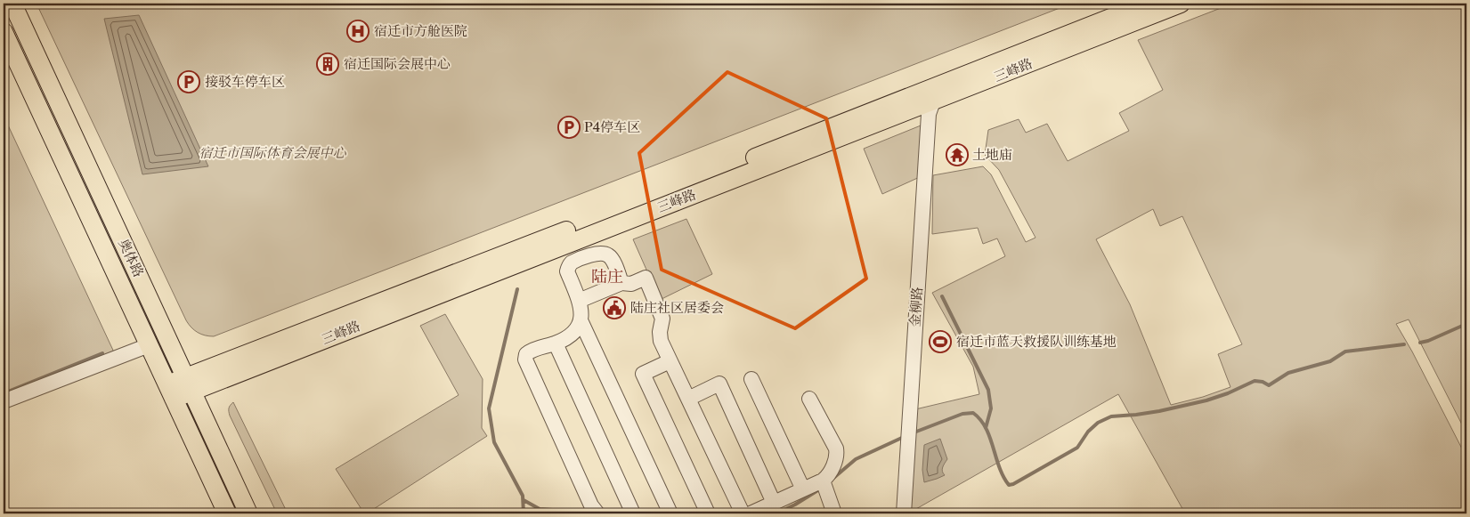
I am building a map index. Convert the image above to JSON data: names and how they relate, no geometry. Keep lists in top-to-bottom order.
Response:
{
  "streets": {
    "main road": ["三峰路", "奥体路"],
    "street": ["金柳路"]
  },
  "crossings": [
    ["三峰路", "奥体路"],
    ["三峰路", "金柳路"]
  ],
  "districts": ["陆庄"],
  "parks": ["宿迁市国际体育会展中心"],
  "places": {
    "hospital": ["宿迁市方舱医院"],
    "building": ["宿迁国际会展中心"],
    "parking": ["接驳车停车区", "P4停车区"],
    "temple": ["土地庙"],
    "public building": ["陆庄社区居委会"],
    "sports": ["宿迁市蓝天救援队训练基地"]
  }
}
